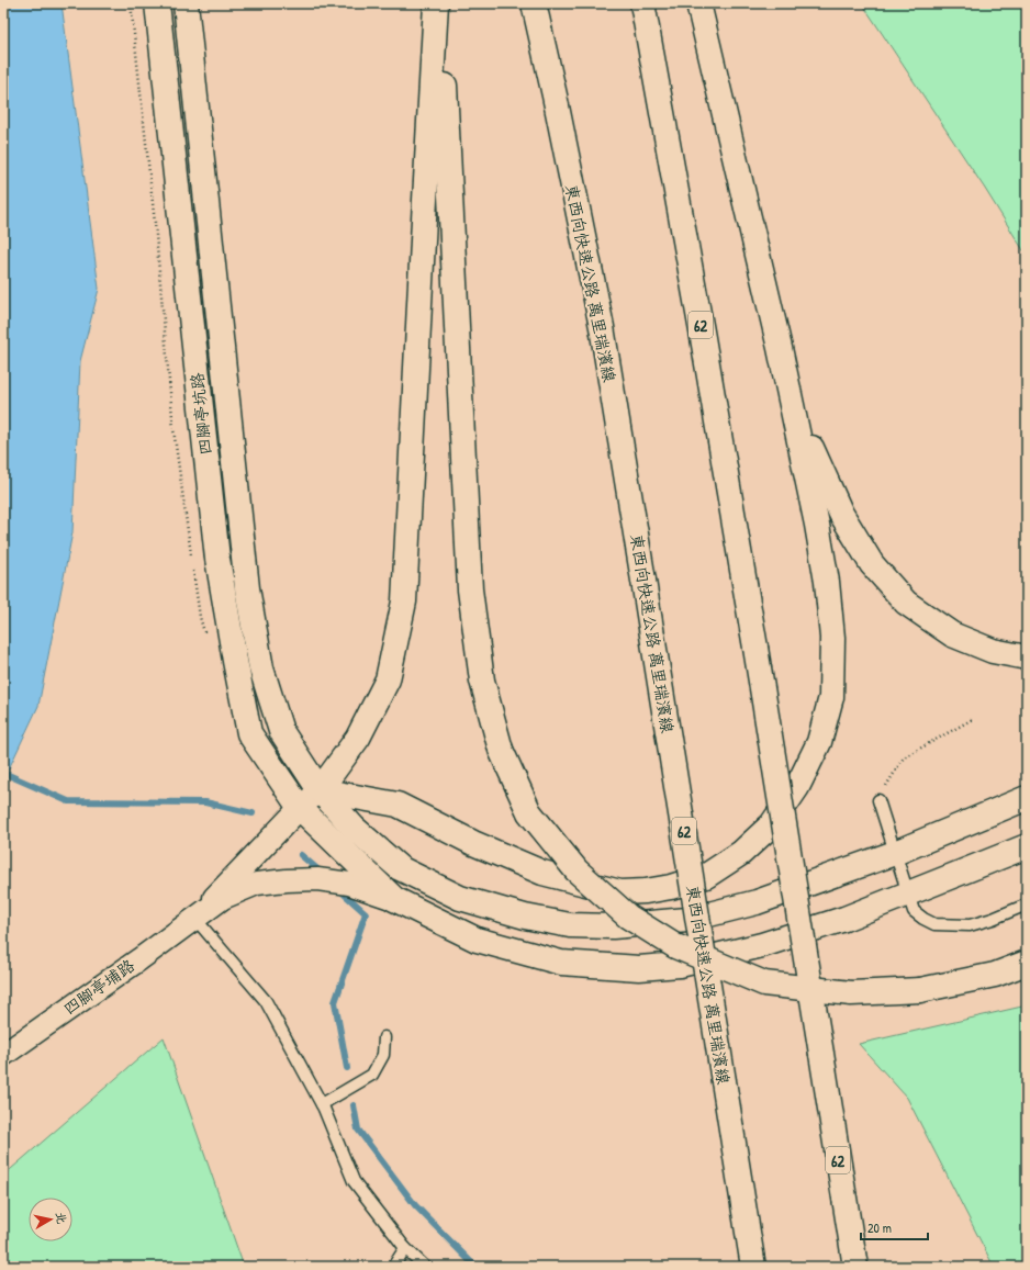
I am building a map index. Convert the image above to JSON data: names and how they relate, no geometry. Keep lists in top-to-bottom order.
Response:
{
  "streets": {
    "main road": ["東西向快速公路 萬里瑞濱線", "62", "四腳亭坑路"],
    "street": ["四腳亭埔路"]
  },
  "scale_bar": "20 m",
  "north": "right"
}
